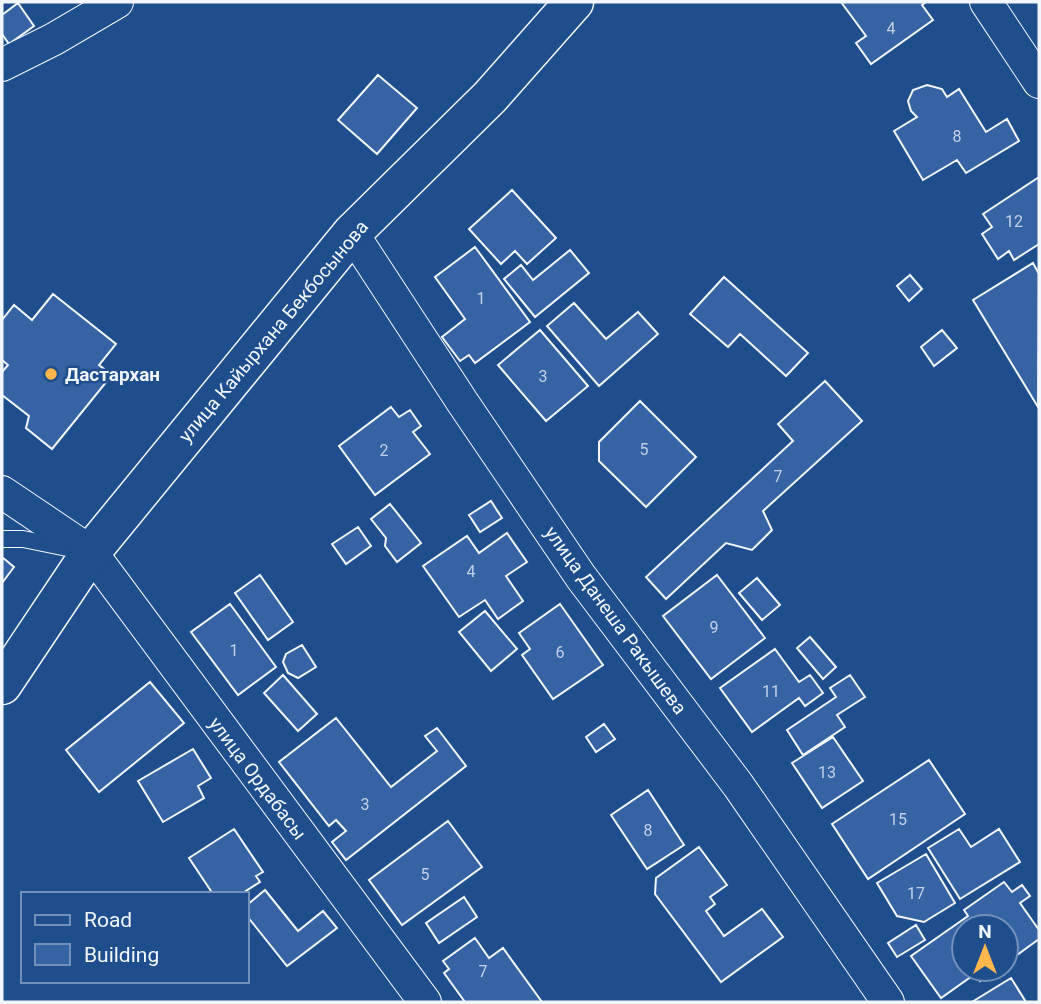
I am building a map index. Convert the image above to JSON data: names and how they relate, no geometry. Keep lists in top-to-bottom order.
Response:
{
  "streets": {
    "street": ["улица Кайырхана Бекбосынова", "улица Данеша Ракышева", "улица Ордабасы"]
  },
  "crossings": [
    ["улица Кайырхана Бекбосынова", "улица Данеша Ракышева"],
    ["улица Кайырхана Бекбосынова", "улица Ордабасы"]
  ],
  "places": ["Дастархан"],
  "house_numbers": [
    "4",
    "8",
    "12",
    "1",
    "3",
    "5",
    "2",
    "7",
    "4",
    "9",
    "1",
    "6",
    "11",
    "13",
    "3",
    "15",
    "8",
    "5",
    "17",
    "7"
  ],
  "legend": ["Road", "Building"],
  "north": "top"
}
